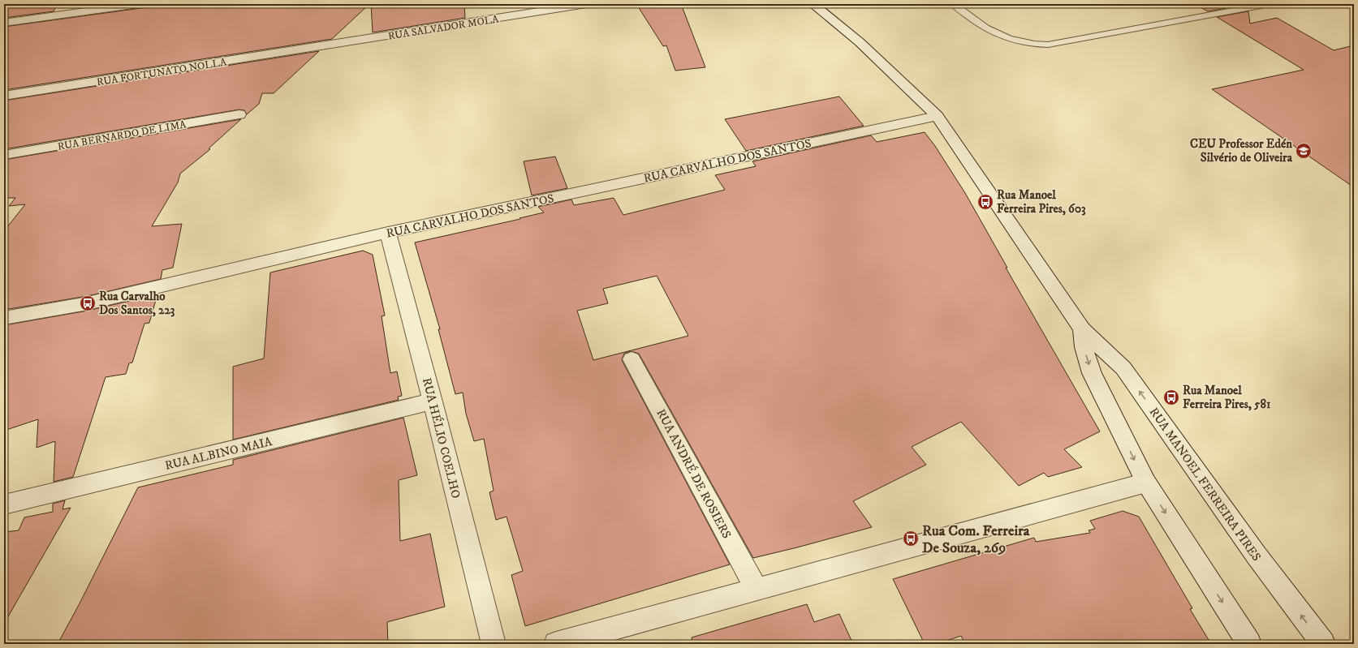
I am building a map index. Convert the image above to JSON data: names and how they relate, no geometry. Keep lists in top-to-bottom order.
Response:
{
  "streets": {
    "street": [
      "RUA SALVADOR MOLA",
      "RUA FORTUNATO NOLLA",
      "RUA BERNARDO DE LIMA",
      "RUA CARVALHO DOS SANTOS",
      "RUA HÉLIO COELHO",
      "RUA ALBINO MAIA",
      "RUA ANDRÉ DE ROSIERS",
      "RUA MANOEL FERREIRA PIRES"
    ]
  },
  "crossings": [
    ["RUA SALVADOR MOLA", "RUA FORTUNATO NOLLA"],
    ["RUA CARVALHO DOS SANTOS", "RUA HÉLIO COELHO"],
    ["RUA CARVALHO DOS SANTOS", "RUA MANOEL FERREIRA PIRES"],
    ["RUA HÉLIO COELHO", "RUA ALBINO MAIA"]
  ],
  "places": {
    "school or university": ["CEU Professor Edén Silvério de Oliveira"],
    "bus stop": [
      "Rua Manoel Ferreira Pires, 603",
      "Rua Carvalho Dos Santos, 223",
      "Rua Manoel Ferreira Pires, 581",
      "Rua Com. Ferreira De Souza, 269"
    ]
  }
}
